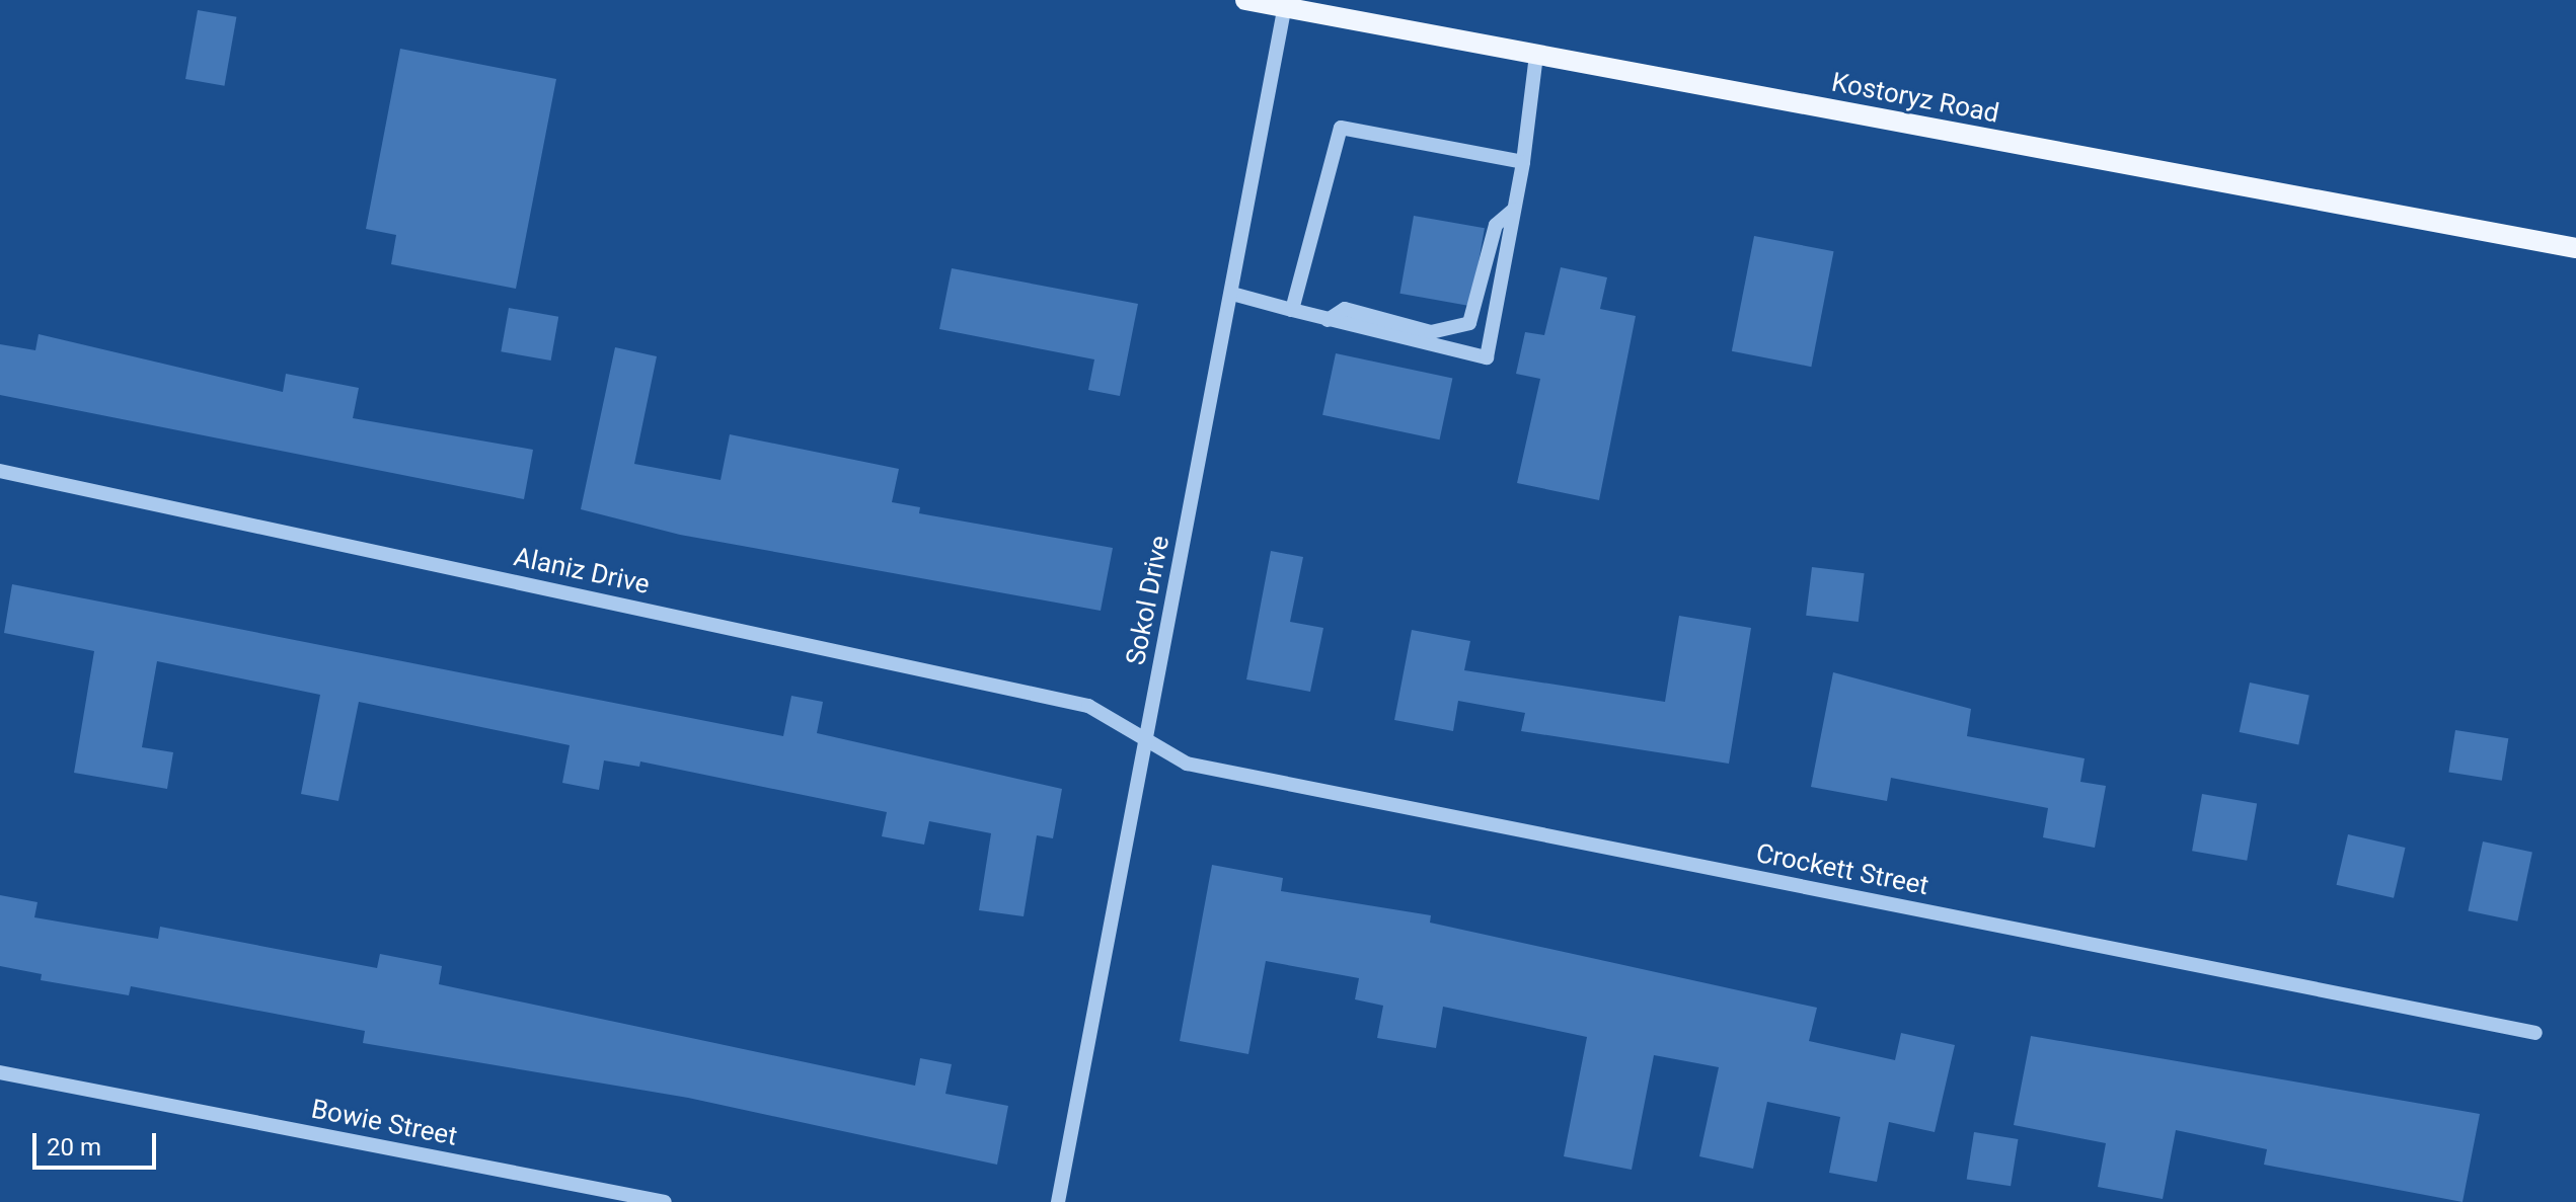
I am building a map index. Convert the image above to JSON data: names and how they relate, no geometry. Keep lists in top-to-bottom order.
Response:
{
  "streets": {
    "main road": ["Kostoryz Road"],
    "street": [
      "Alaniz Drive",
      "Sokol Drive",
      "Crockett Street",
      "Bowie Street"
    ]
  },
  "crossings": [
    ["Kostoryz Road", "Sokol Drive"],
    ["Alaniz Drive", "Sokol Drive"],
    ["Alaniz Drive", "Crockett Street"],
    ["Sokol Drive", "Crockett Street"]
  ],
  "scale_bar": "20 m"
}
